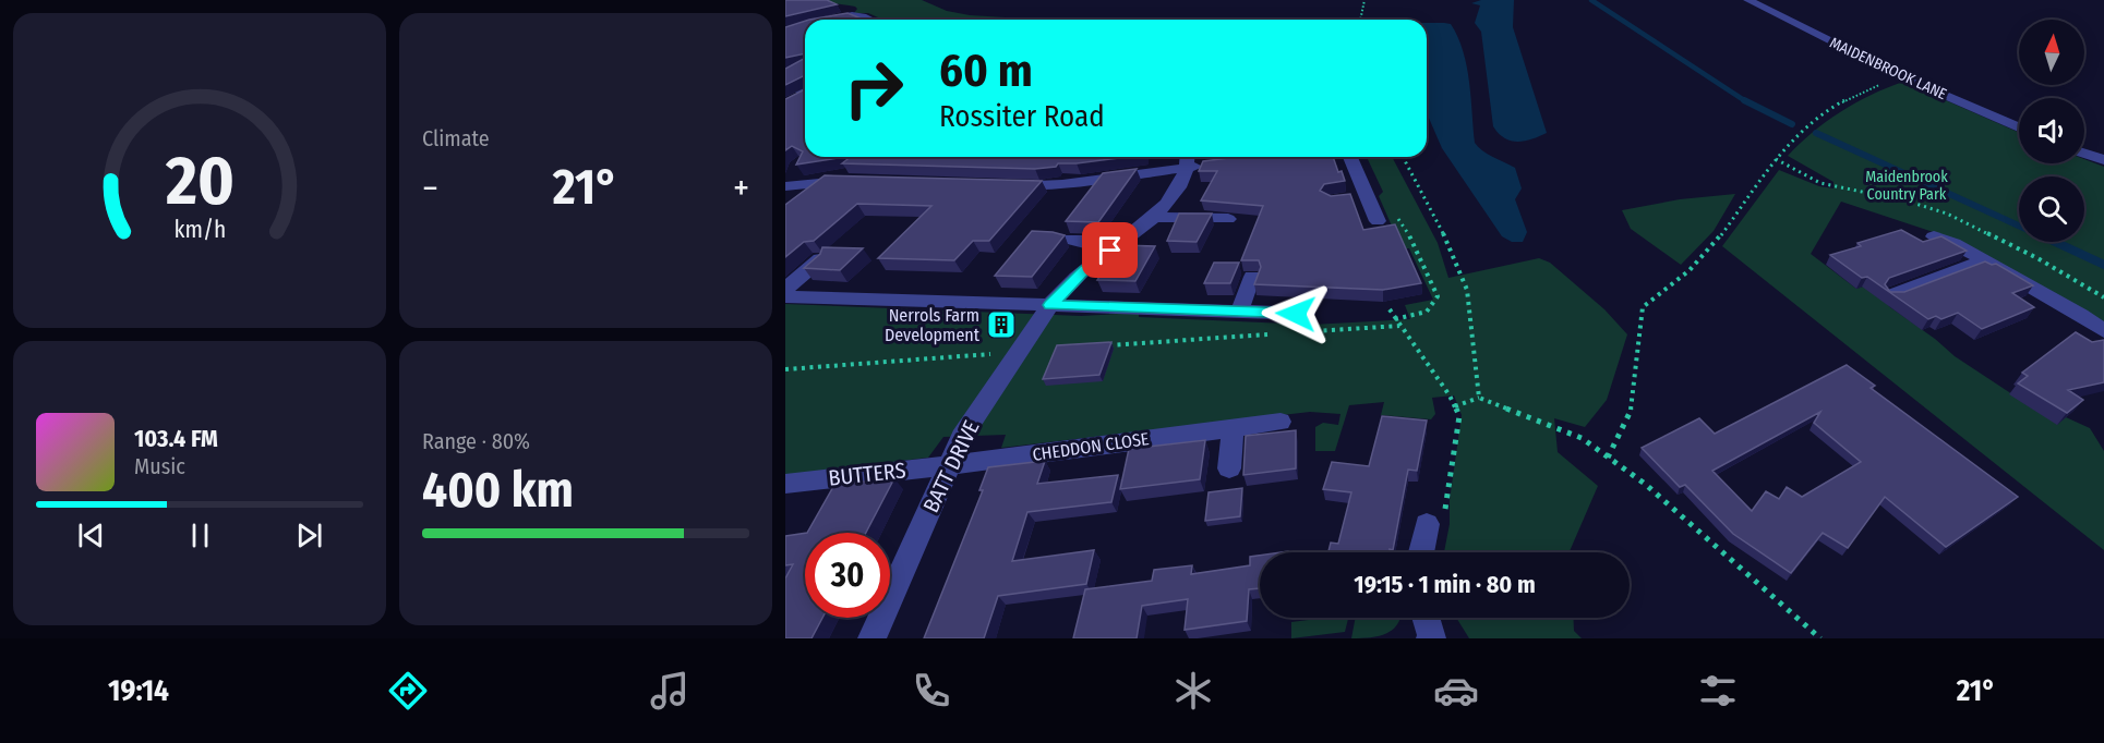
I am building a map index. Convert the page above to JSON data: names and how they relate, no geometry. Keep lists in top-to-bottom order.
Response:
{
  "streets": {
    "street": [
      "MAIDENBROOK LANE",
      "CHEDDON CLOSE",
      "BATT DRIVE",
      "BUTTERS"
    ]
  },
  "crossings": [
    ["CHEDDON CLOSE", "BATT DRIVE"],
    ["CHEDDON CLOSE", "BUTTERS"],
    ["BATT DRIVE", "BUTTERS"]
  ],
  "parks": ["Maidenbrook Country Park"],
  "places": {
    "building": ["Nerrols Farm Development"]
  },
  "north": "top",
  "page": {
    "tile": [
      "Climate",
      ["Range · 80%", "400 km"]
    ],
    "turn": ["60 m", "Rossiter Road"],
    "heat": ["−", "21°", "+"],
    "song": ["103.4 FM", "Music"],
    "limit": "30",
    "trip": "19:15 · 1 min · 80 m",
    "tabs": ["19:14", "21°"],
    "gauge": ["20", "km/h"]
  }
}
